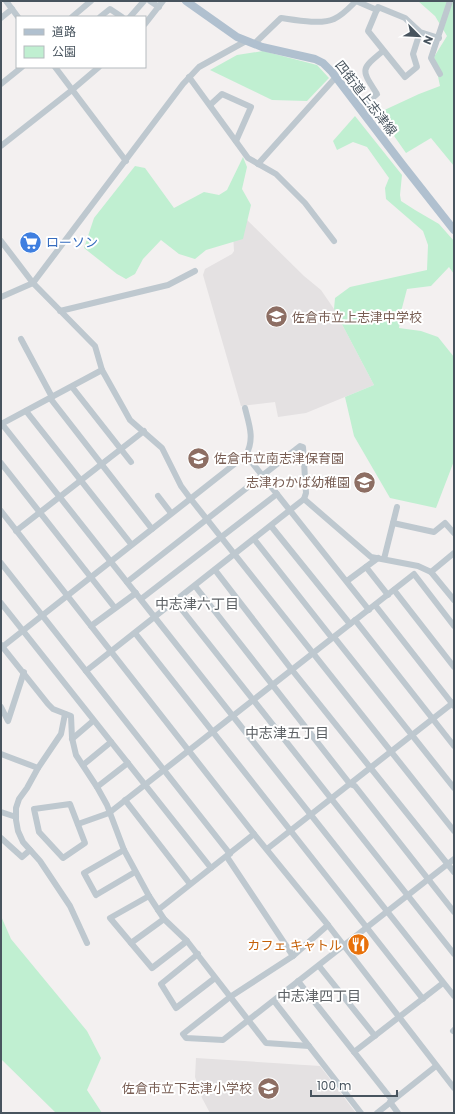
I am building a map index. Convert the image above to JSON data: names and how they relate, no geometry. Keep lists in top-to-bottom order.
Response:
{
  "streets": {
    "main road": ["四街道上志津線"]
  },
  "districts": ["中志津六丁目", "中志津五丁目", "中志津四丁目"],
  "places": {
    "supermarket": ["ローソン"],
    "school or university": [
      "佐倉市立上志津中学校",
      "佐倉市立南志津保育園",
      "志津わかば幼稚園",
      "佐倉市立下志津小学校"
    ],
    "restaurant": ["カフェ キャトル"]
  },
  "legend": ["道路", "公園"],
  "scale_bar": "100 m",
  "north": "bottom right"
}
